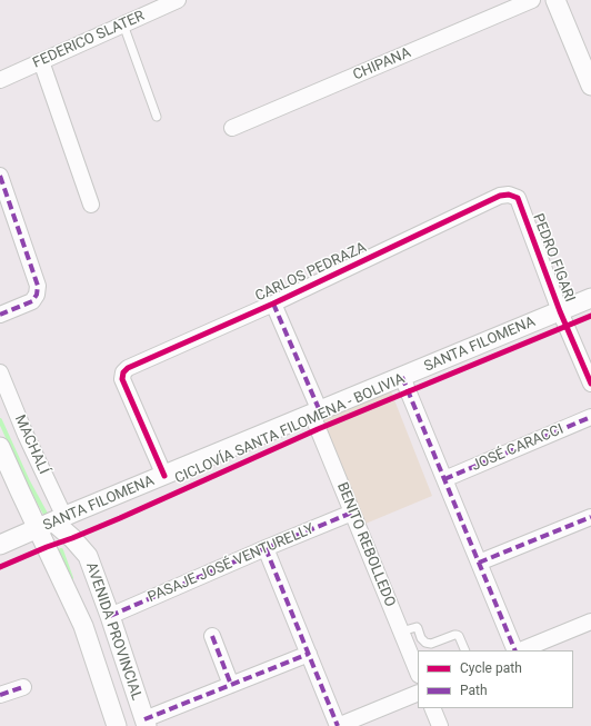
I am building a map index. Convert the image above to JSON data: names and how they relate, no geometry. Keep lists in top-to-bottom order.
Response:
{
  "streets": {
    "street": [
      "FEDERICO SLATER",
      "CHIPANA",
      "PEDRO FIGARI",
      "CARLOS PEDRAZA",
      "SANTA FILOMENA",
      "MACHALÍ",
      "JOSÉ CARACCI",
      "BENITO REBOLLEDO",
      "PASAJE JOSÉ VENTURELLY",
      "AVENIDA PROVINCIAL"
    ],
    "cycle path": ["CICLOVÍA SANTA FILOMENA - BOLIVIA"]
  },
  "crossings": [
    ["PEDRO FIGARI", "CARLOS PEDRAZA"],
    ["PEDRO FIGARI", "SANTA FILOMENA"],
    ["CARLOS PEDRAZA", "SANTA FILOMENA"],
    ["CARLOS PEDRAZA", "BENITO REBOLLEDO"],
    ["SANTA FILOMENA", "MACHALÍ"],
    ["SANTA FILOMENA", "BENITO REBOLLEDO"],
    ["SANTA FILOMENA", "AVENIDA PROVINCIAL"],
    ["MACHALÍ", "AVENIDA PROVINCIAL"],
    ["BENITO REBOLLEDO", "PASAJE JOSÉ VENTURELLY"],
    ["PASAJE JOSÉ VENTURELLY", "AVENIDA PROVINCIAL"]
  ],
  "legend": ["Cycle path", "Path"]
}
